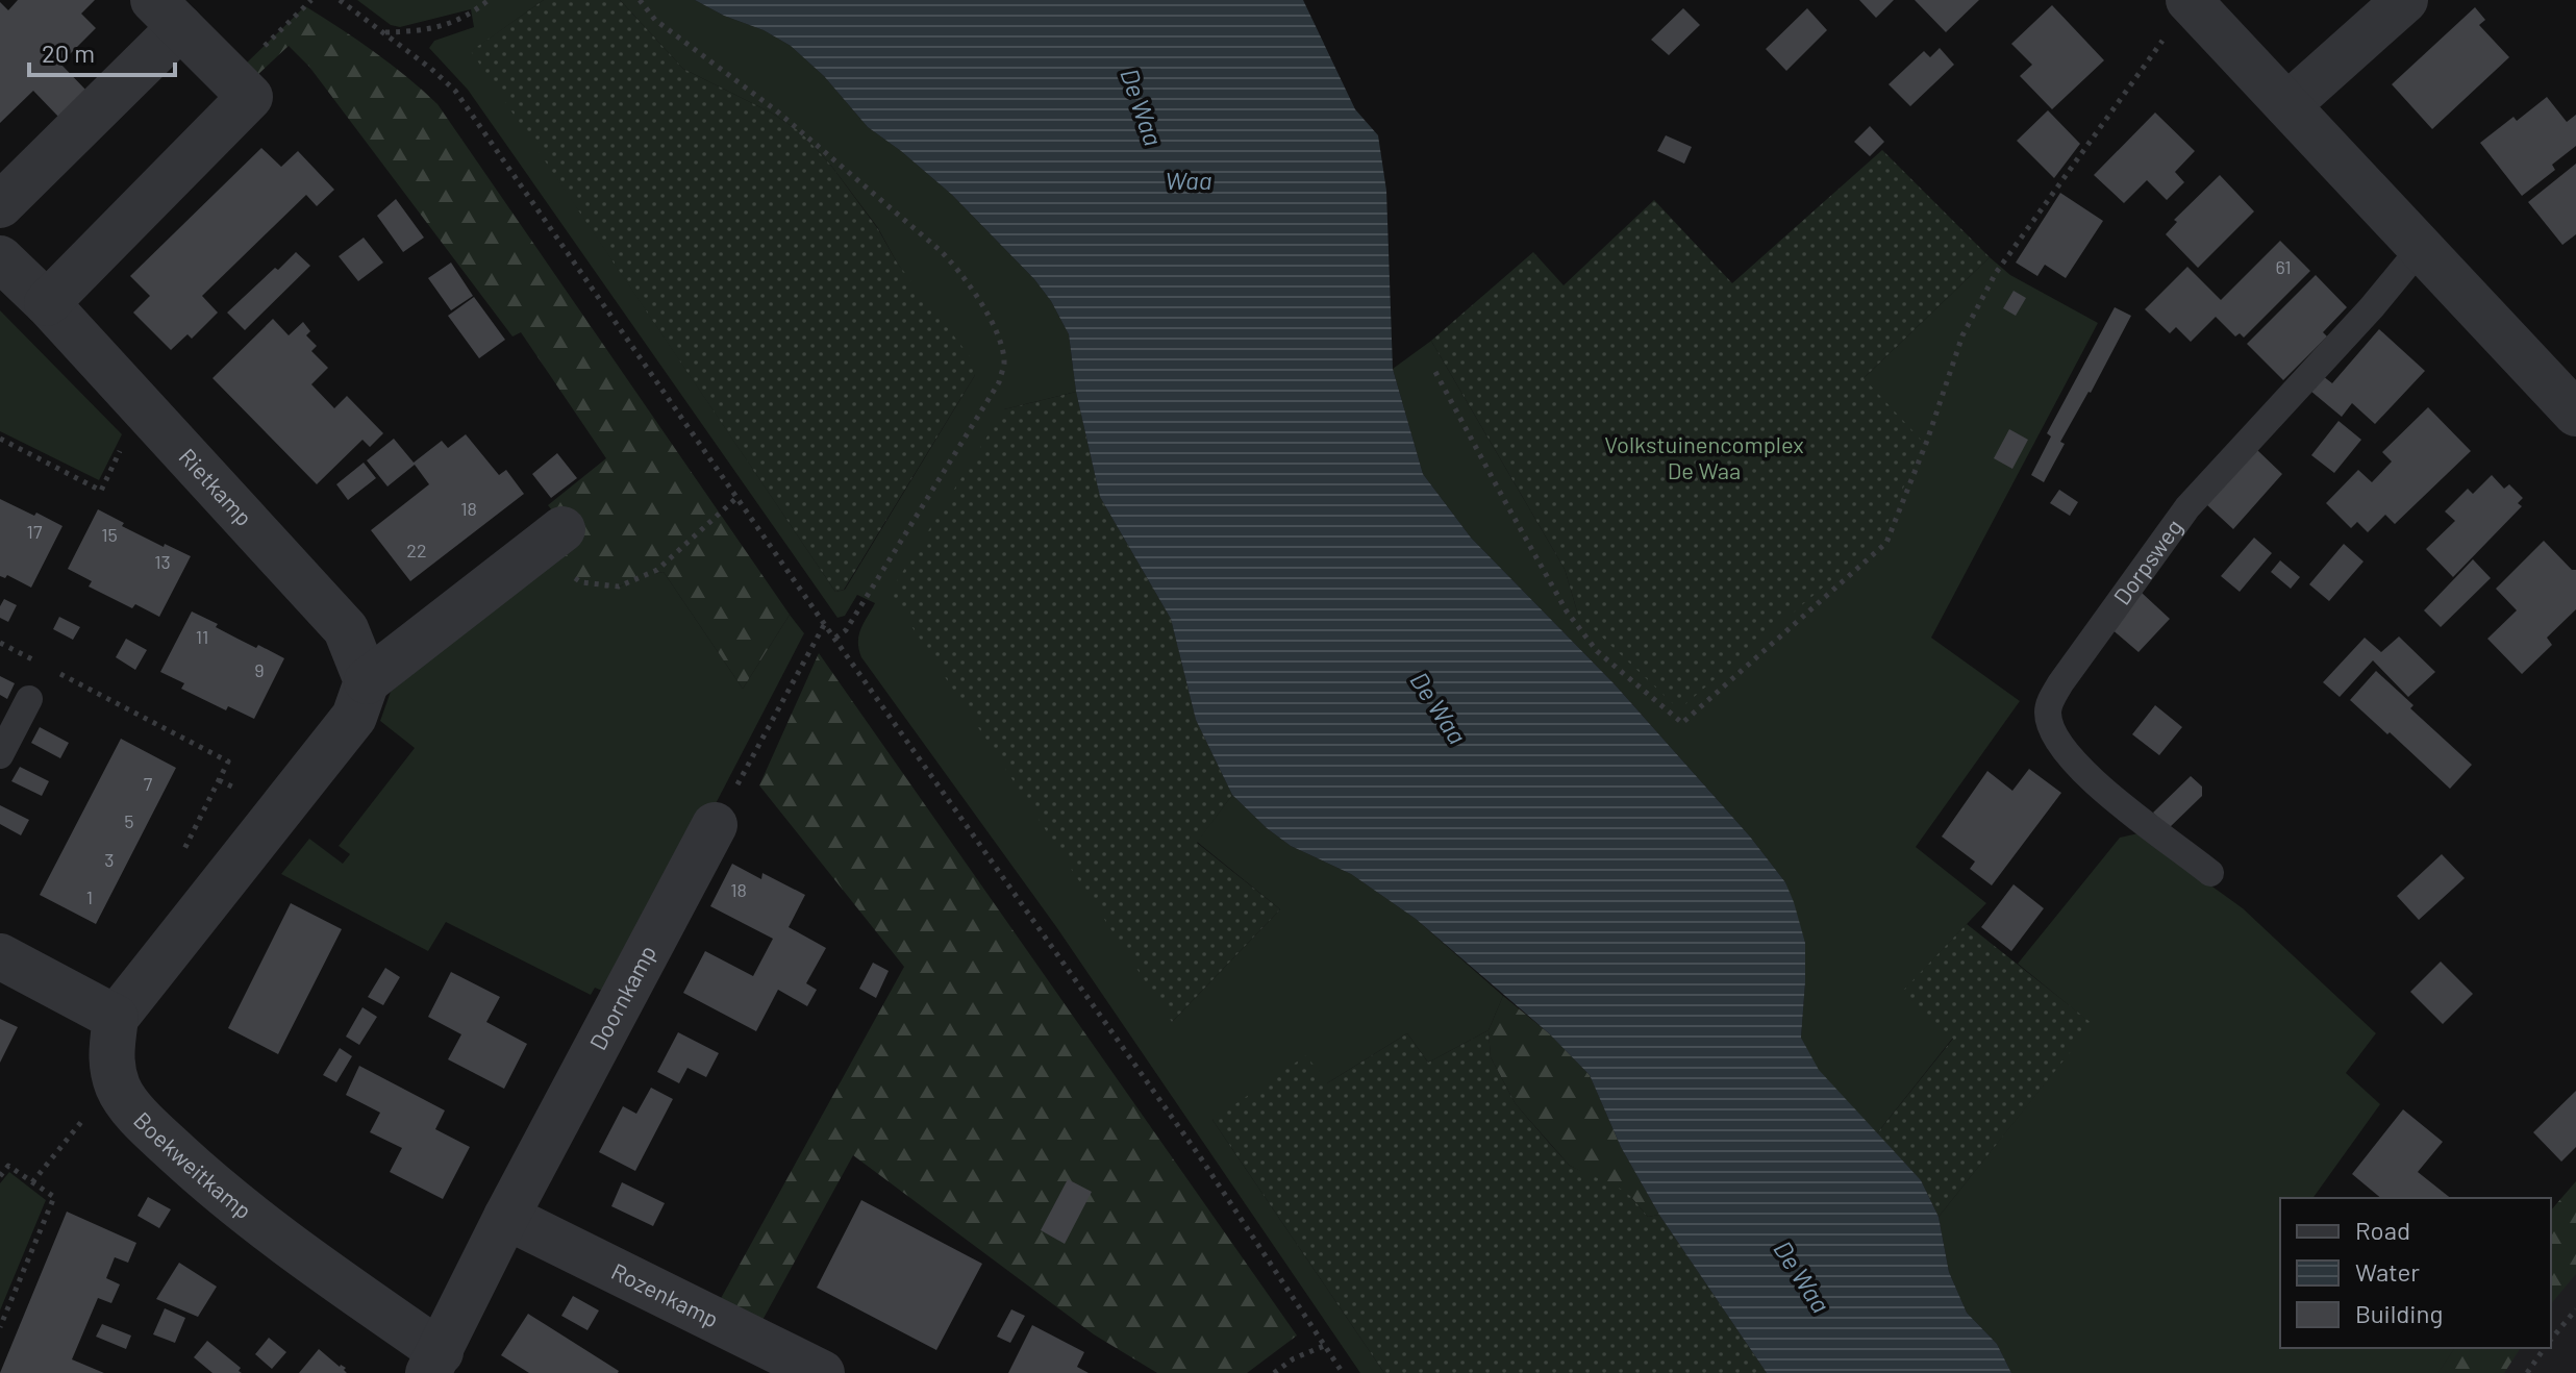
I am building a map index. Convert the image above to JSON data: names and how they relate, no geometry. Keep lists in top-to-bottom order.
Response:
{
  "streets": {
    "street": [
      "Rietkamp",
      "Doornkamp",
      "Boekweitkamp",
      "Rozenkamp"
    ],
    "lane": ["Dorpsweg"]
  },
  "crossings": [
    ["Doornkamp", "Boekweitkamp"],
    ["Doornkamp", "Rozenkamp"]
  ],
  "water": ["De Waa", "Waa"],
  "parks": ["Volkstuinencomplex De Waa"],
  "house_numbers": [
    "61",
    "18",
    "17",
    "15",
    "22",
    "13",
    "11",
    "9",
    "7",
    "5",
    "3",
    "18",
    "1"
  ],
  "legend": ["Road", "Water", "Building"],
  "scale_bar": "20 m"
}
